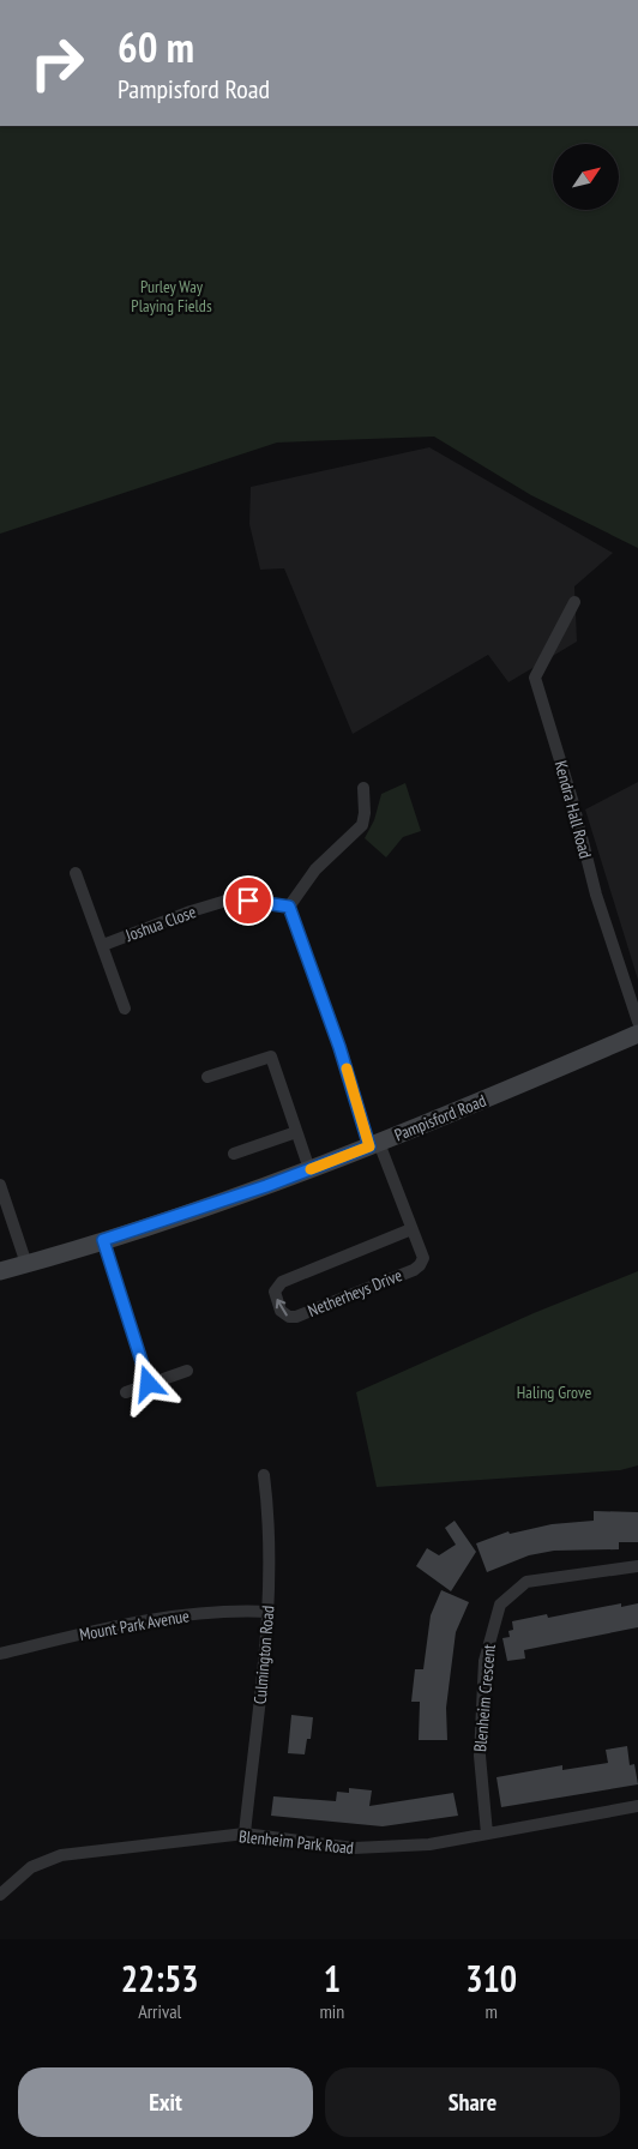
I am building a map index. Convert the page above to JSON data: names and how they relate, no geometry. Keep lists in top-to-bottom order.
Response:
{
  "streets": {
    "street": [
      "Kendra Hall Road",
      "Joshua Close",
      "Pampisford Road",
      "Netherheys Drive",
      "Mount Park Avenue",
      "Culmington Road",
      "Blenheim Crescent",
      "Blenheim Park Road"
    ]
  },
  "crossings": [
    ["Joshua Close", "Netherheys Drive"],
    ["Pampisford Road", "Netherheys Drive"],
    ["Mount Park Avenue", "Culmington Road"],
    ["Culmington Road", "Blenheim Park Road"],
    ["Blenheim Crescent", "Blenheim Park Road"]
  ],
  "parks": ["Purley Way Playing Fields", "Haling Grove"],
  "north": "top right",
  "page": {
    "turn": ["60 m", "Pampisford Road"],
    "eta": [
      "22:53",
      "Arrival",
      "1",
      "min",
      "310",
      "m"
    ],
    "buttons": ["Exit", "Share"]
  }
}
